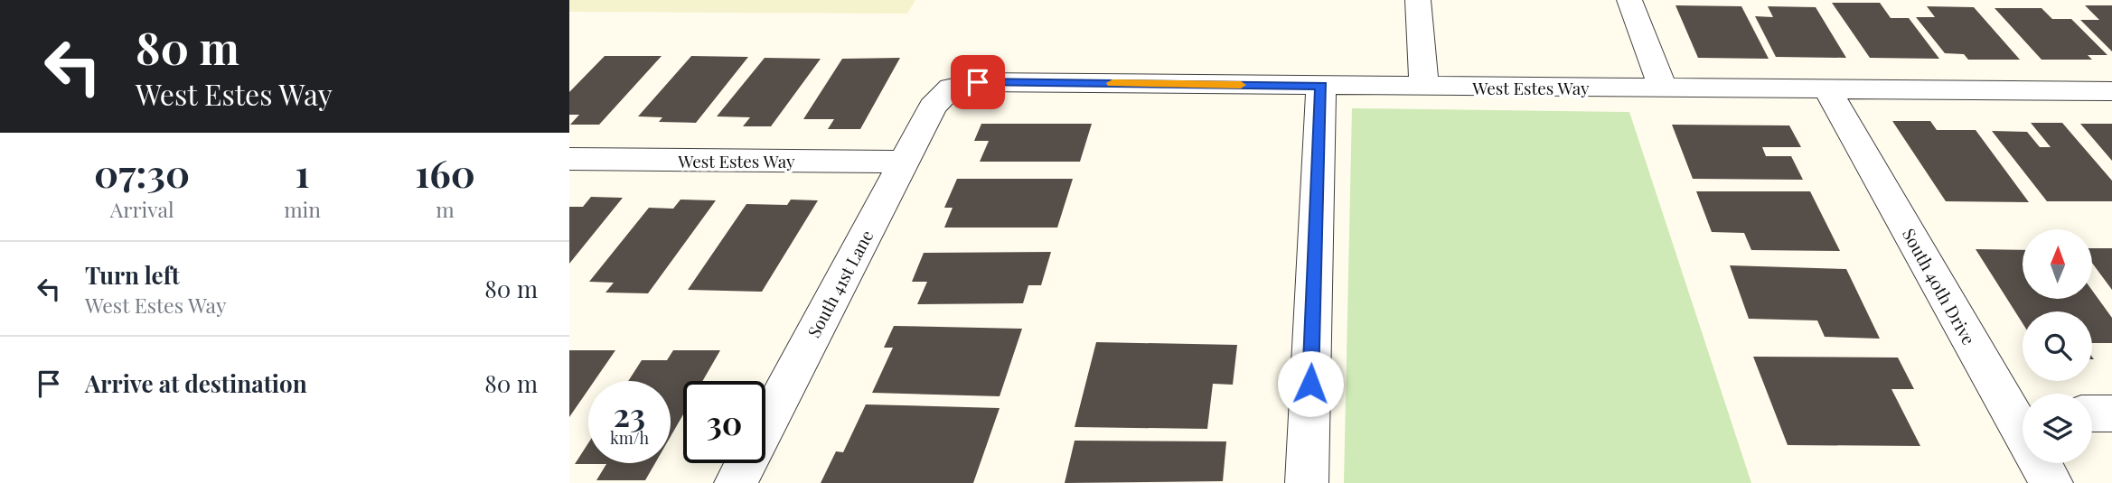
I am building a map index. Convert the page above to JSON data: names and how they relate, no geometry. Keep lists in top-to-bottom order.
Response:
{
  "streets": {
    "street": ["West Estes Way", "South 41st Lane", "South 40th Drive"]
  },
  "crossings": [
    ["West Estes Way", "South 41st Lane"],
    ["West Estes Way", "South 40th Drive"]
  ],
  "north": "top",
  "page": {
    "turn": ["80 m", "West Estes Way"],
    "eta": [
      "07:30",
      "Arrival",
      "1",
      "min",
      "160",
      "m"
    ],
    "list": [
      {
        "name": "Turn left",
        "note": "West Estes Way",
        "value": "80 m"
      },
      {
        "name": "Arrive at destination",
        "value": "80 m"
      }
    ],
    "speed": "23 km/h",
    "limit": "30"
  }
}
